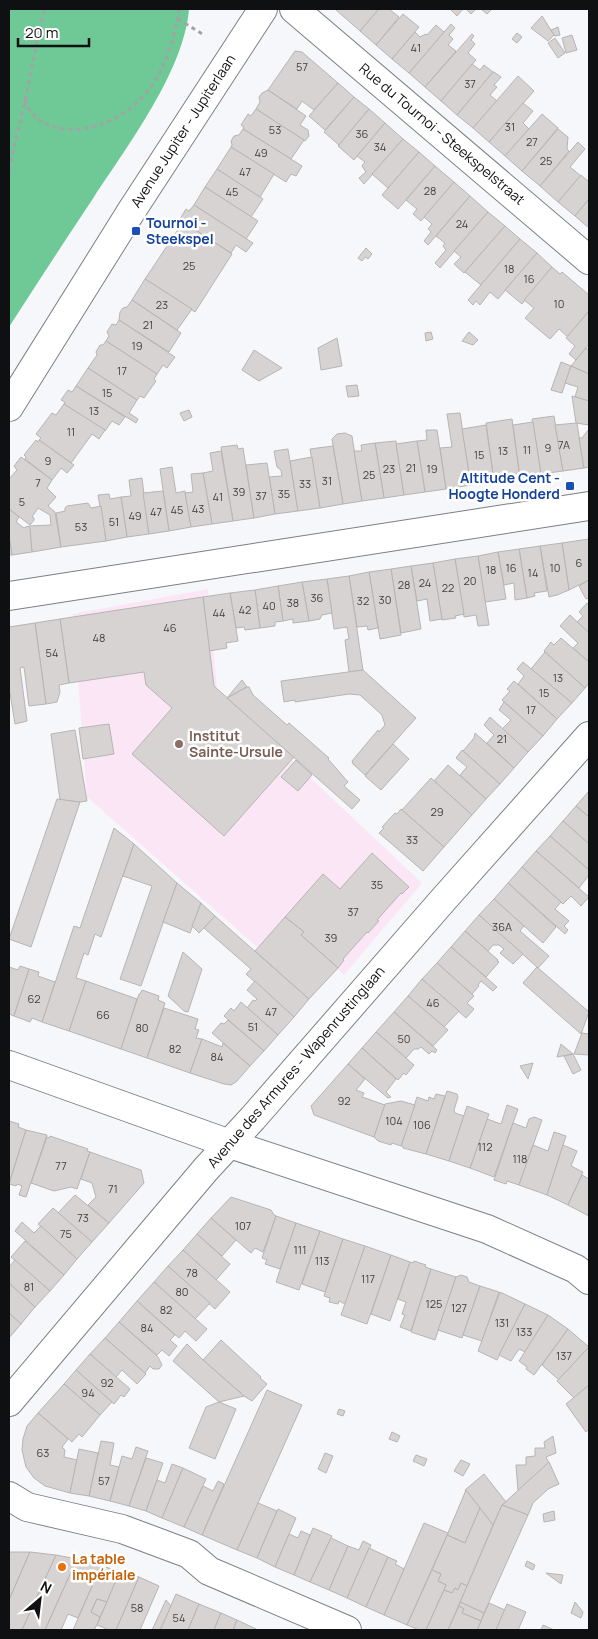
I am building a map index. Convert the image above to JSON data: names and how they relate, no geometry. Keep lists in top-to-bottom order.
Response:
{
  "streets": {
    "street": ["Avenue Jupiter - Jupiterlaan", "Rue du Tournoi - Steekspelstraat", "Avenue des Armures - Wapenrustinglaan"]
  },
  "places": {
    "transit": ["Tournoi - Steekspel", "Altitude Cent - Hoogte Honderd"],
    "other": ["Institut Sainte-Ursule", "La table impériale"]
  },
  "house_numbers": [
    "41",
    "57",
    "37",
    "31",
    "53",
    "36",
    "27",
    "34",
    "49",
    "25",
    "47",
    "28",
    "45",
    "24",
    "25",
    "18",
    "16",
    "10",
    "23",
    "21",
    "19",
    "17",
    "15",
    "13",
    "11",
    "7A",
    "9",
    "11",
    "13",
    "15",
    "9",
    "21",
    "23",
    "19",
    "25",
    "31",
    "7",
    "33",
    "39",
    "35",
    "37",
    "41",
    "5",
    "43",
    "45",
    "47",
    "49",
    "51",
    "53",
    "6",
    "16",
    "10",
    "18",
    "14",
    "20",
    "24",
    "28",
    "22",
    "36",
    "30",
    "32",
    "38",
    "40",
    "42",
    "44",
    "46",
    "48",
    "54",
    "13",
    "15",
    "17",
    "21",
    "29",
    "33",
    "35",
    "37",
    "36A",
    "39",
    "62",
    "46",
    "47",
    "66",
    "51",
    "80",
    "50",
    "82",
    "84",
    "92",
    "104",
    "106",
    "112",
    "118",
    "77",
    "71",
    "73",
    "107",
    "75",
    "111",
    "113",
    "78",
    "117",
    "81",
    "80",
    "125",
    "127",
    "82",
    "131",
    "84",
    "133",
    "137",
    "92",
    "94",
    "63",
    "57",
    "58",
    "54"
  ],
  "scale_bar": "20 m",
  "north": "top right"
}
